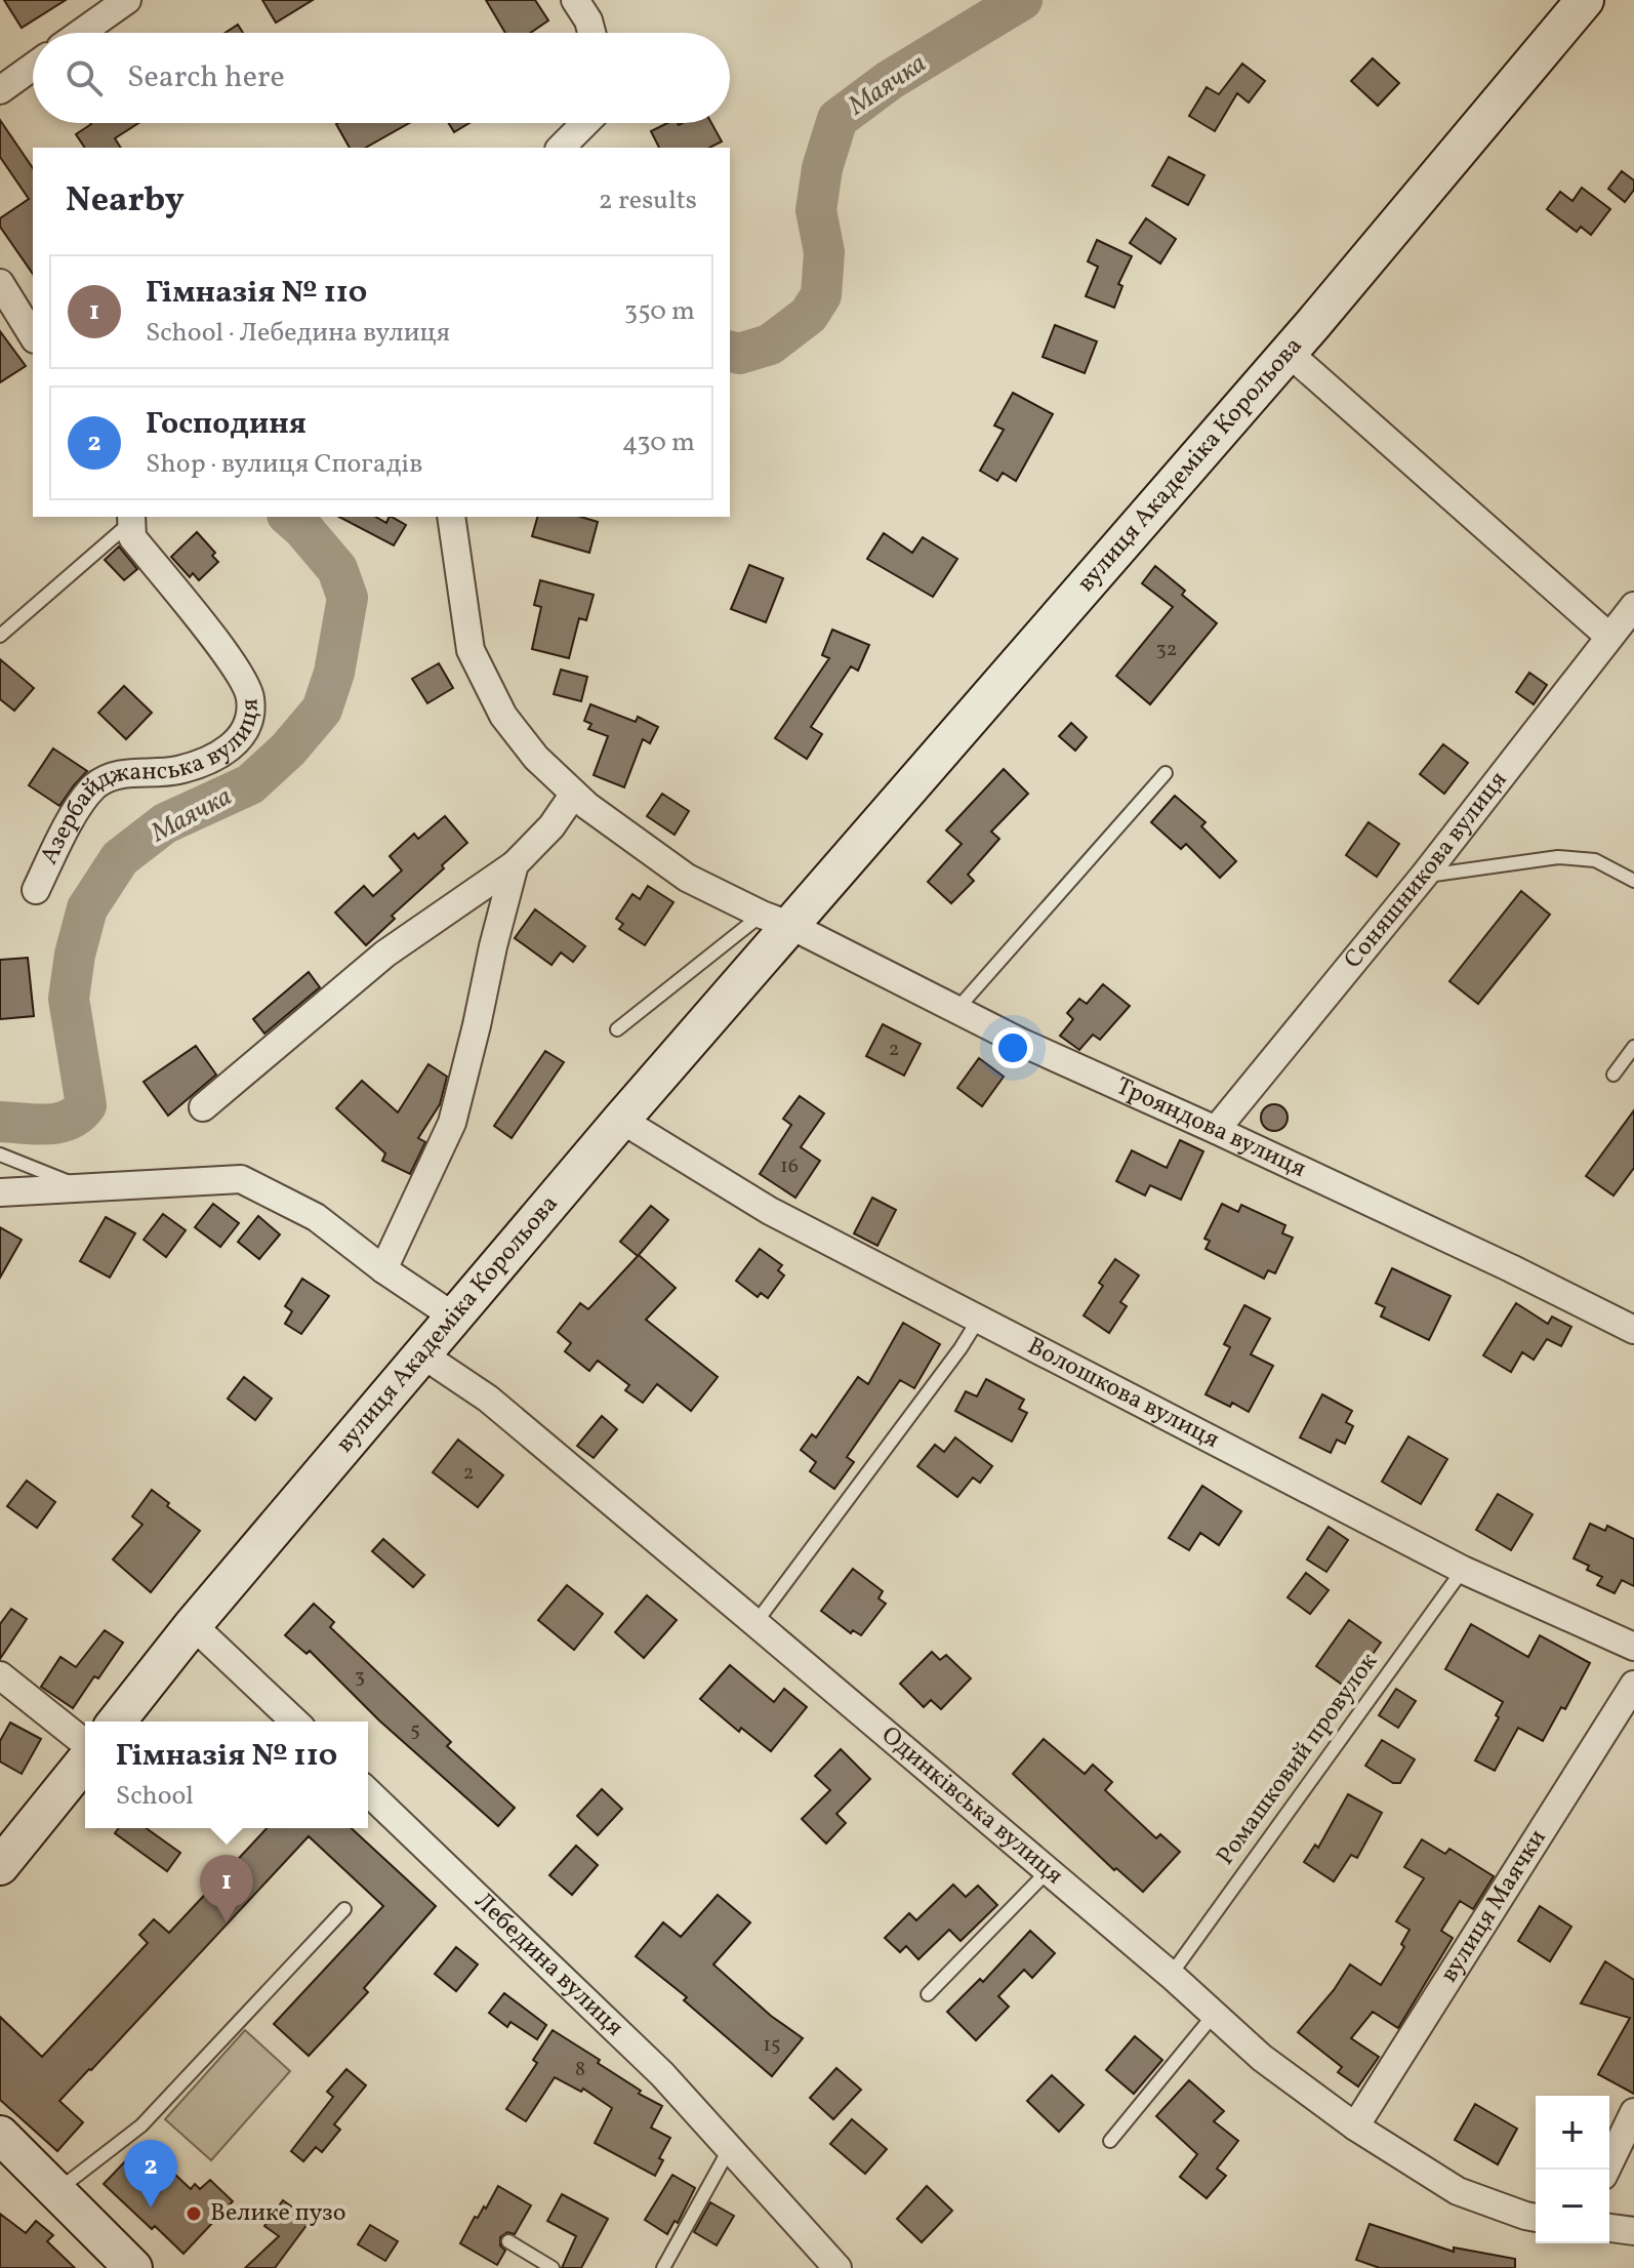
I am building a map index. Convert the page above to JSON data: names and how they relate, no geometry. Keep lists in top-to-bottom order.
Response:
{
  "streets": {
    "main road": ["вулиця Академіка Корольова"],
    "street": [
      "Азербайджанська вулиця",
      "Соняшникова вулиця",
      "Трояндова вулиця",
      "Волошкова вулиця",
      "Одинківська вулиця",
      "вулиця Маячки",
      "Лебедина вулиця"
    ],
    "lane": ["Ромашковий провулок"]
  },
  "crossings": [
    ["вулиця Академіка Корольова", "Трояндова вулиця"],
    ["вулиця Академіка Корольова", "Волошкова вулиця"],
    ["вулиця Академіка Корольова", "Одинківська вулиця"],
    ["Соняшникова вулиця", "Трояндова вулиця"],
    ["Волошкова вулиця", "Ромашковий провулок"],
    ["Ромашковий провулок", "Одинківська вулиця"],
    ["Одинківська вулиця", "вулиця Маячки"]
  ],
  "water": ["Маячка"],
  "places": ["Велике пузо"],
  "house_numbers": [
    "32",
    "2",
    "16",
    "2",
    "3",
    "5",
    "15",
    "8"
  ],
  "page": {
    "search": "Search here",
    "heading": ["Nearby", "2 results"],
    "list": [
      {
        "mark": "1",
        "name": "Гімназія № 110",
        "note": "School · Лебедина вулиця",
        "value": "350 m"
      },
      {
        "mark": "2",
        "name": "Господиня",
        "note": "Shop · вулиця Спогадів",
        "value": "430 m"
      }
    ],
    "popup": ["Гімназія № 110", "School"],
    "pins": ["1", "2"],
    "map_buttons": ["+", "−"]
  }
}
